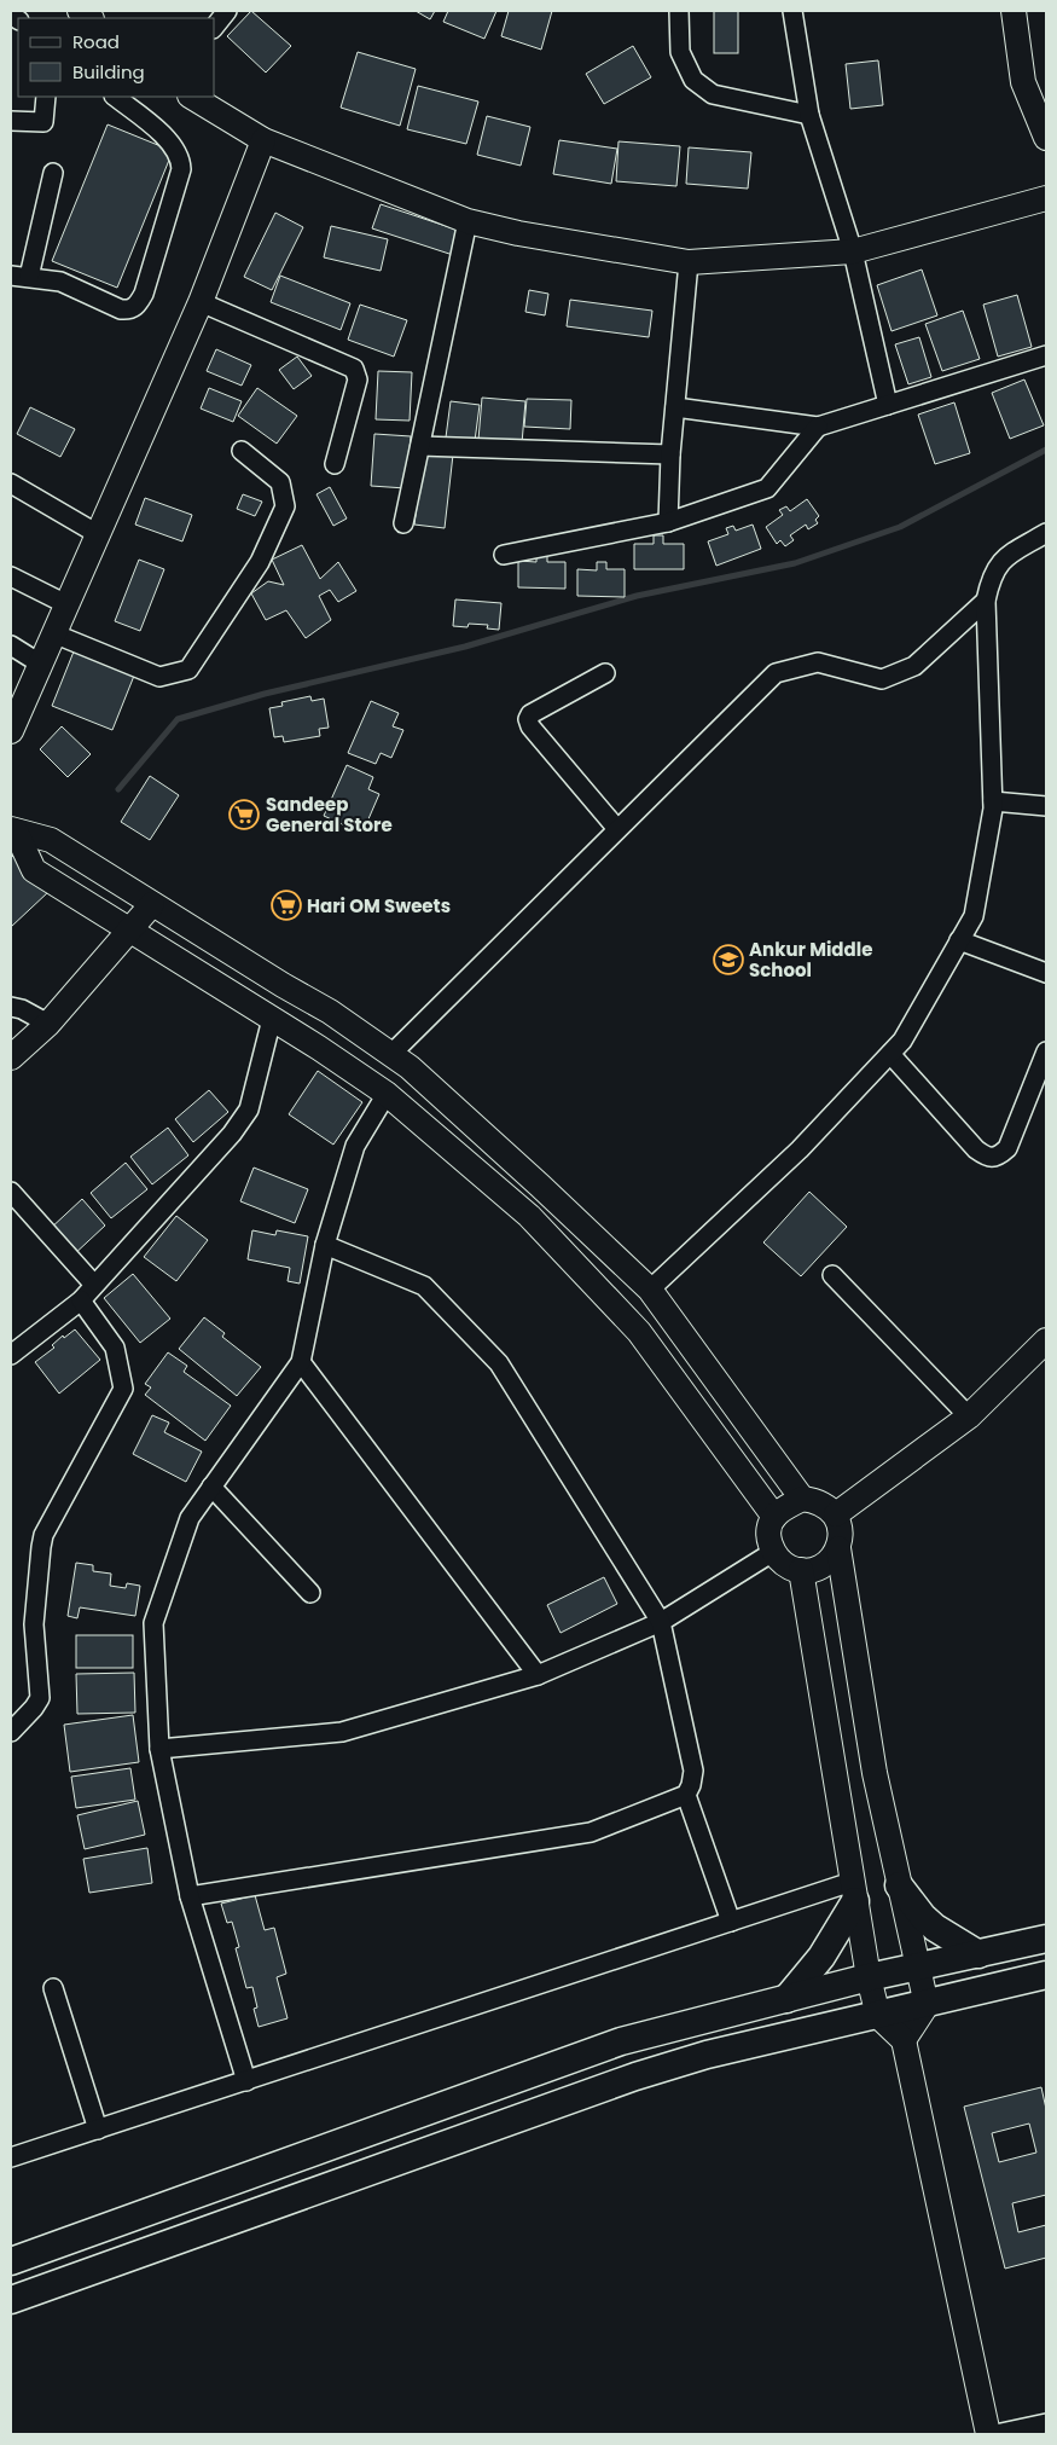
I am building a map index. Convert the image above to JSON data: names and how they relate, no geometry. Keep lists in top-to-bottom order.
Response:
{
  "places": {
    "supermarket": ["Sandeep General Store", "Hari OM Sweets"],
    "school or university": ["Ankur Middle School"]
  },
  "legend": ["Road", "Building"]
}
